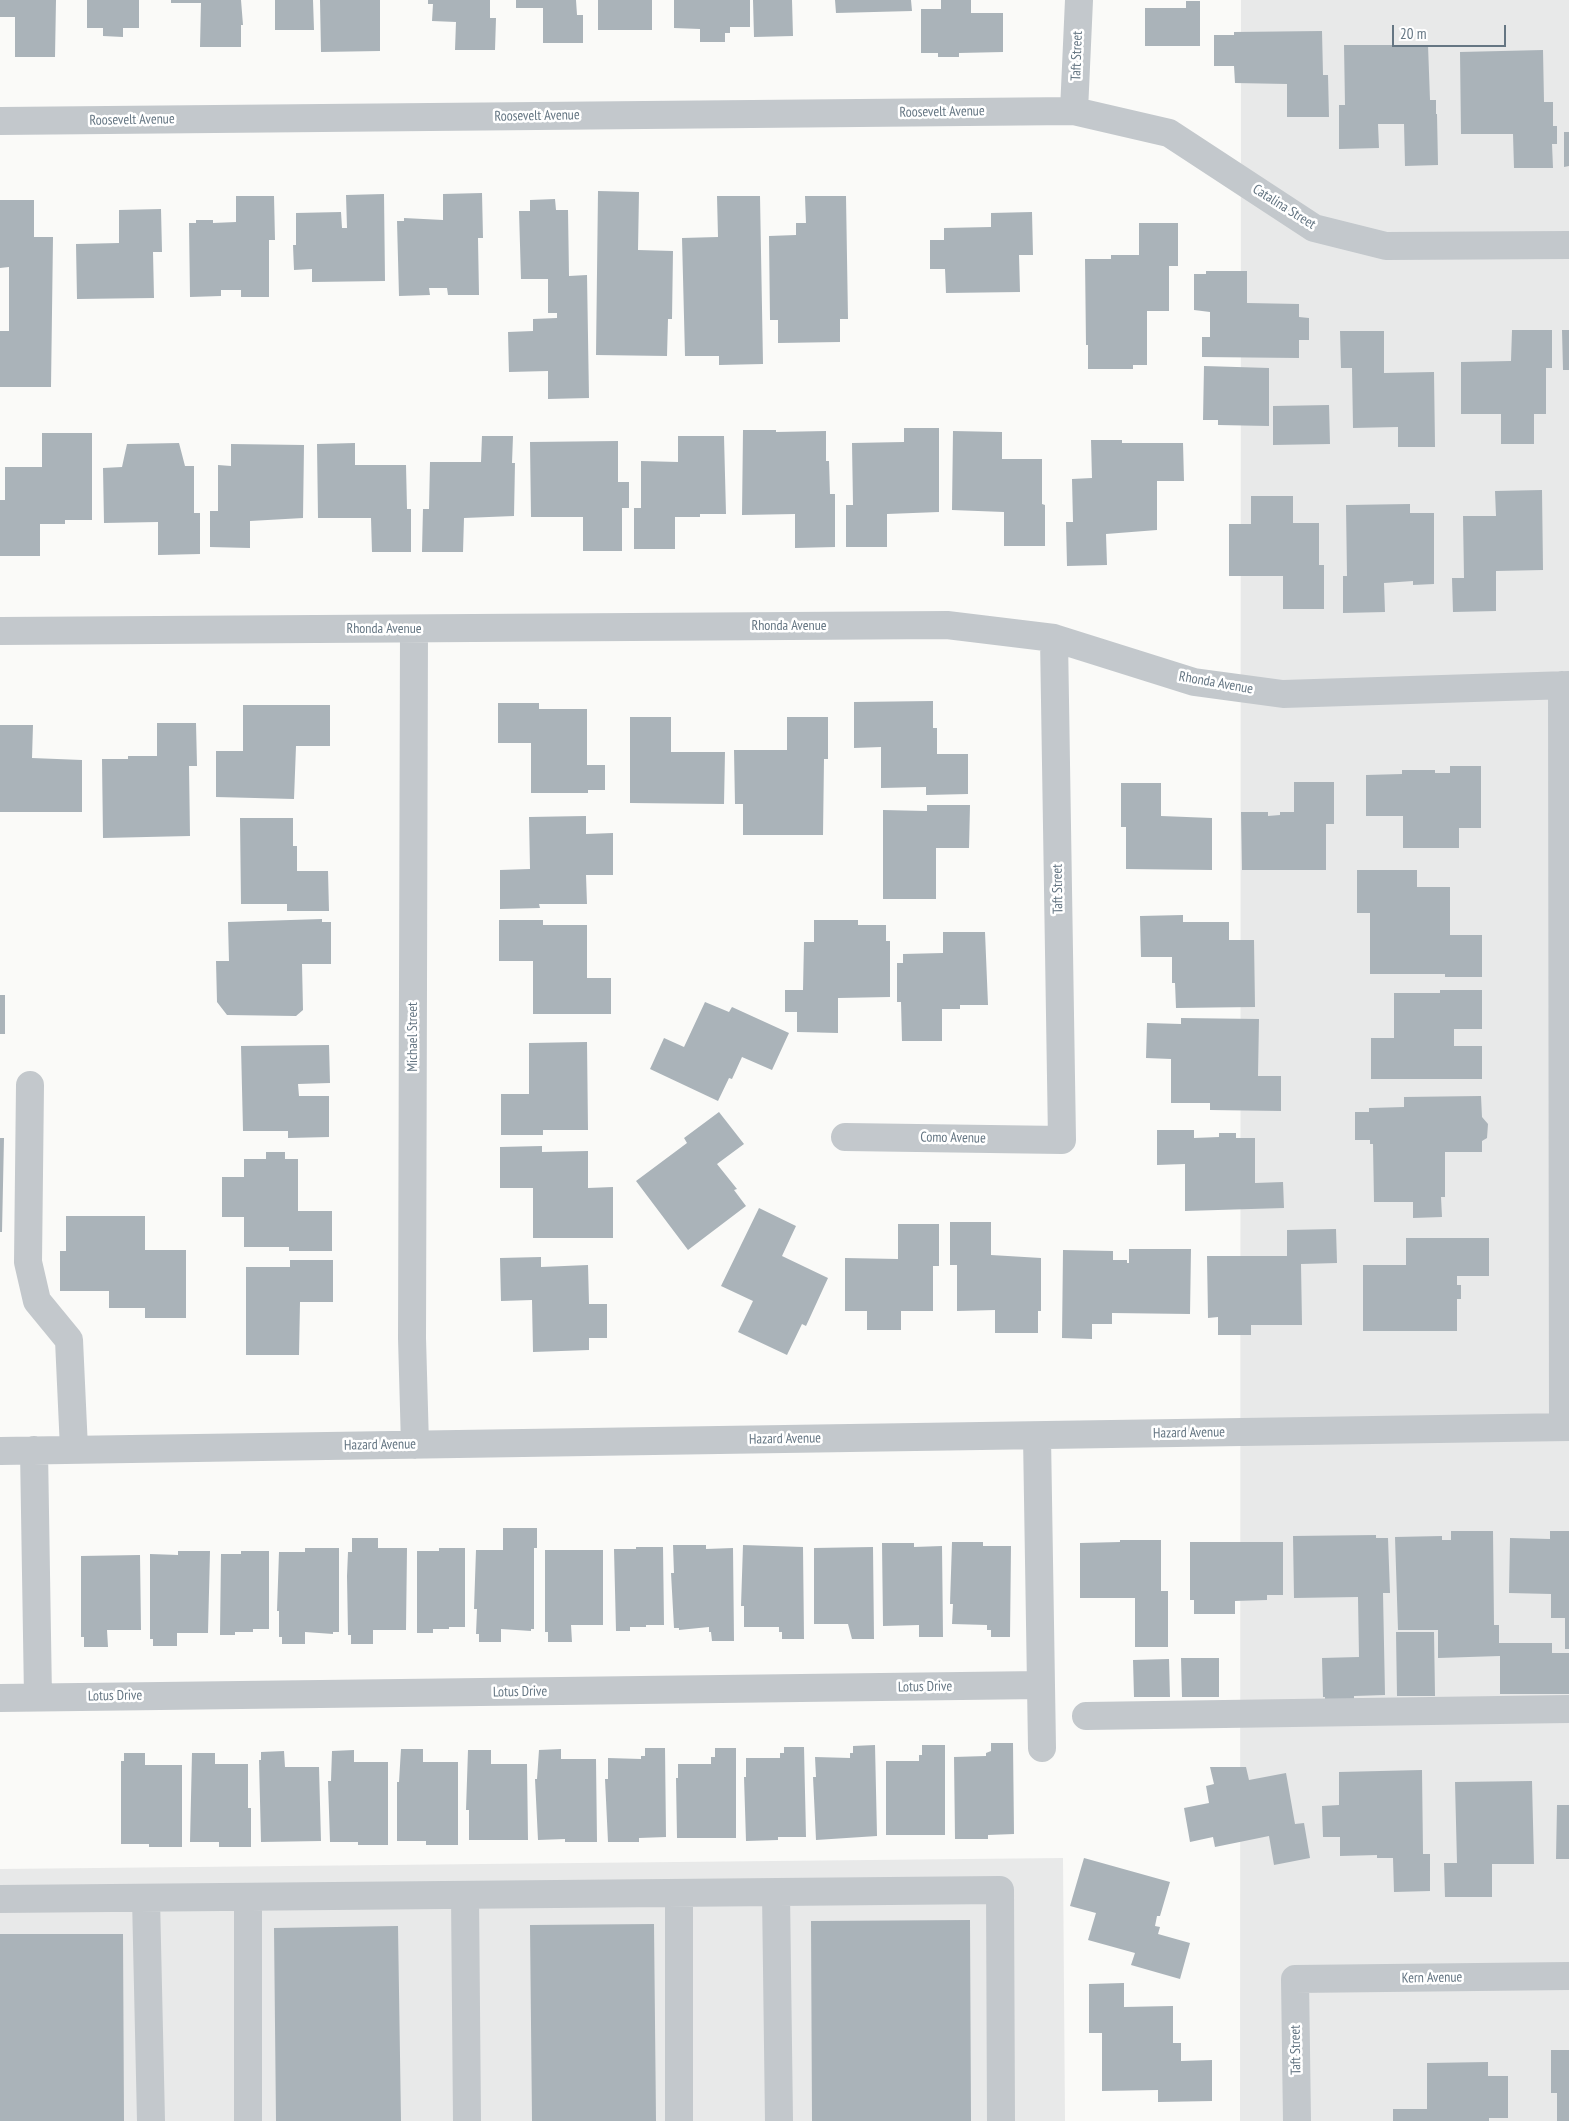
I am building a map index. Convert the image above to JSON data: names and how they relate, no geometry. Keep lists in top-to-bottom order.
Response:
{
  "streets": {
    "street": [
      "Taft Street",
      "Roosevelt Avenue",
      "Catalina Street",
      "Rhonda Avenue",
      "Michael Street",
      "Como Avenue",
      "Hazard Avenue",
      "Lotus Drive",
      "Kern Avenue"
    ]
  },
  "crossings": [
    ["Taft Street", "Roosevelt Avenue"],
    ["Taft Street", "Catalina Street"],
    ["Taft Street", "Rhonda Avenue"],
    ["Taft Street", "Como Avenue"],
    ["Taft Street", "Kern Avenue"],
    ["Roosevelt Avenue", "Catalina Street"],
    ["Rhonda Avenue", "Michael Street"],
    ["Michael Street", "Hazard Avenue"]
  ],
  "scale_bar": "20 m"
}
